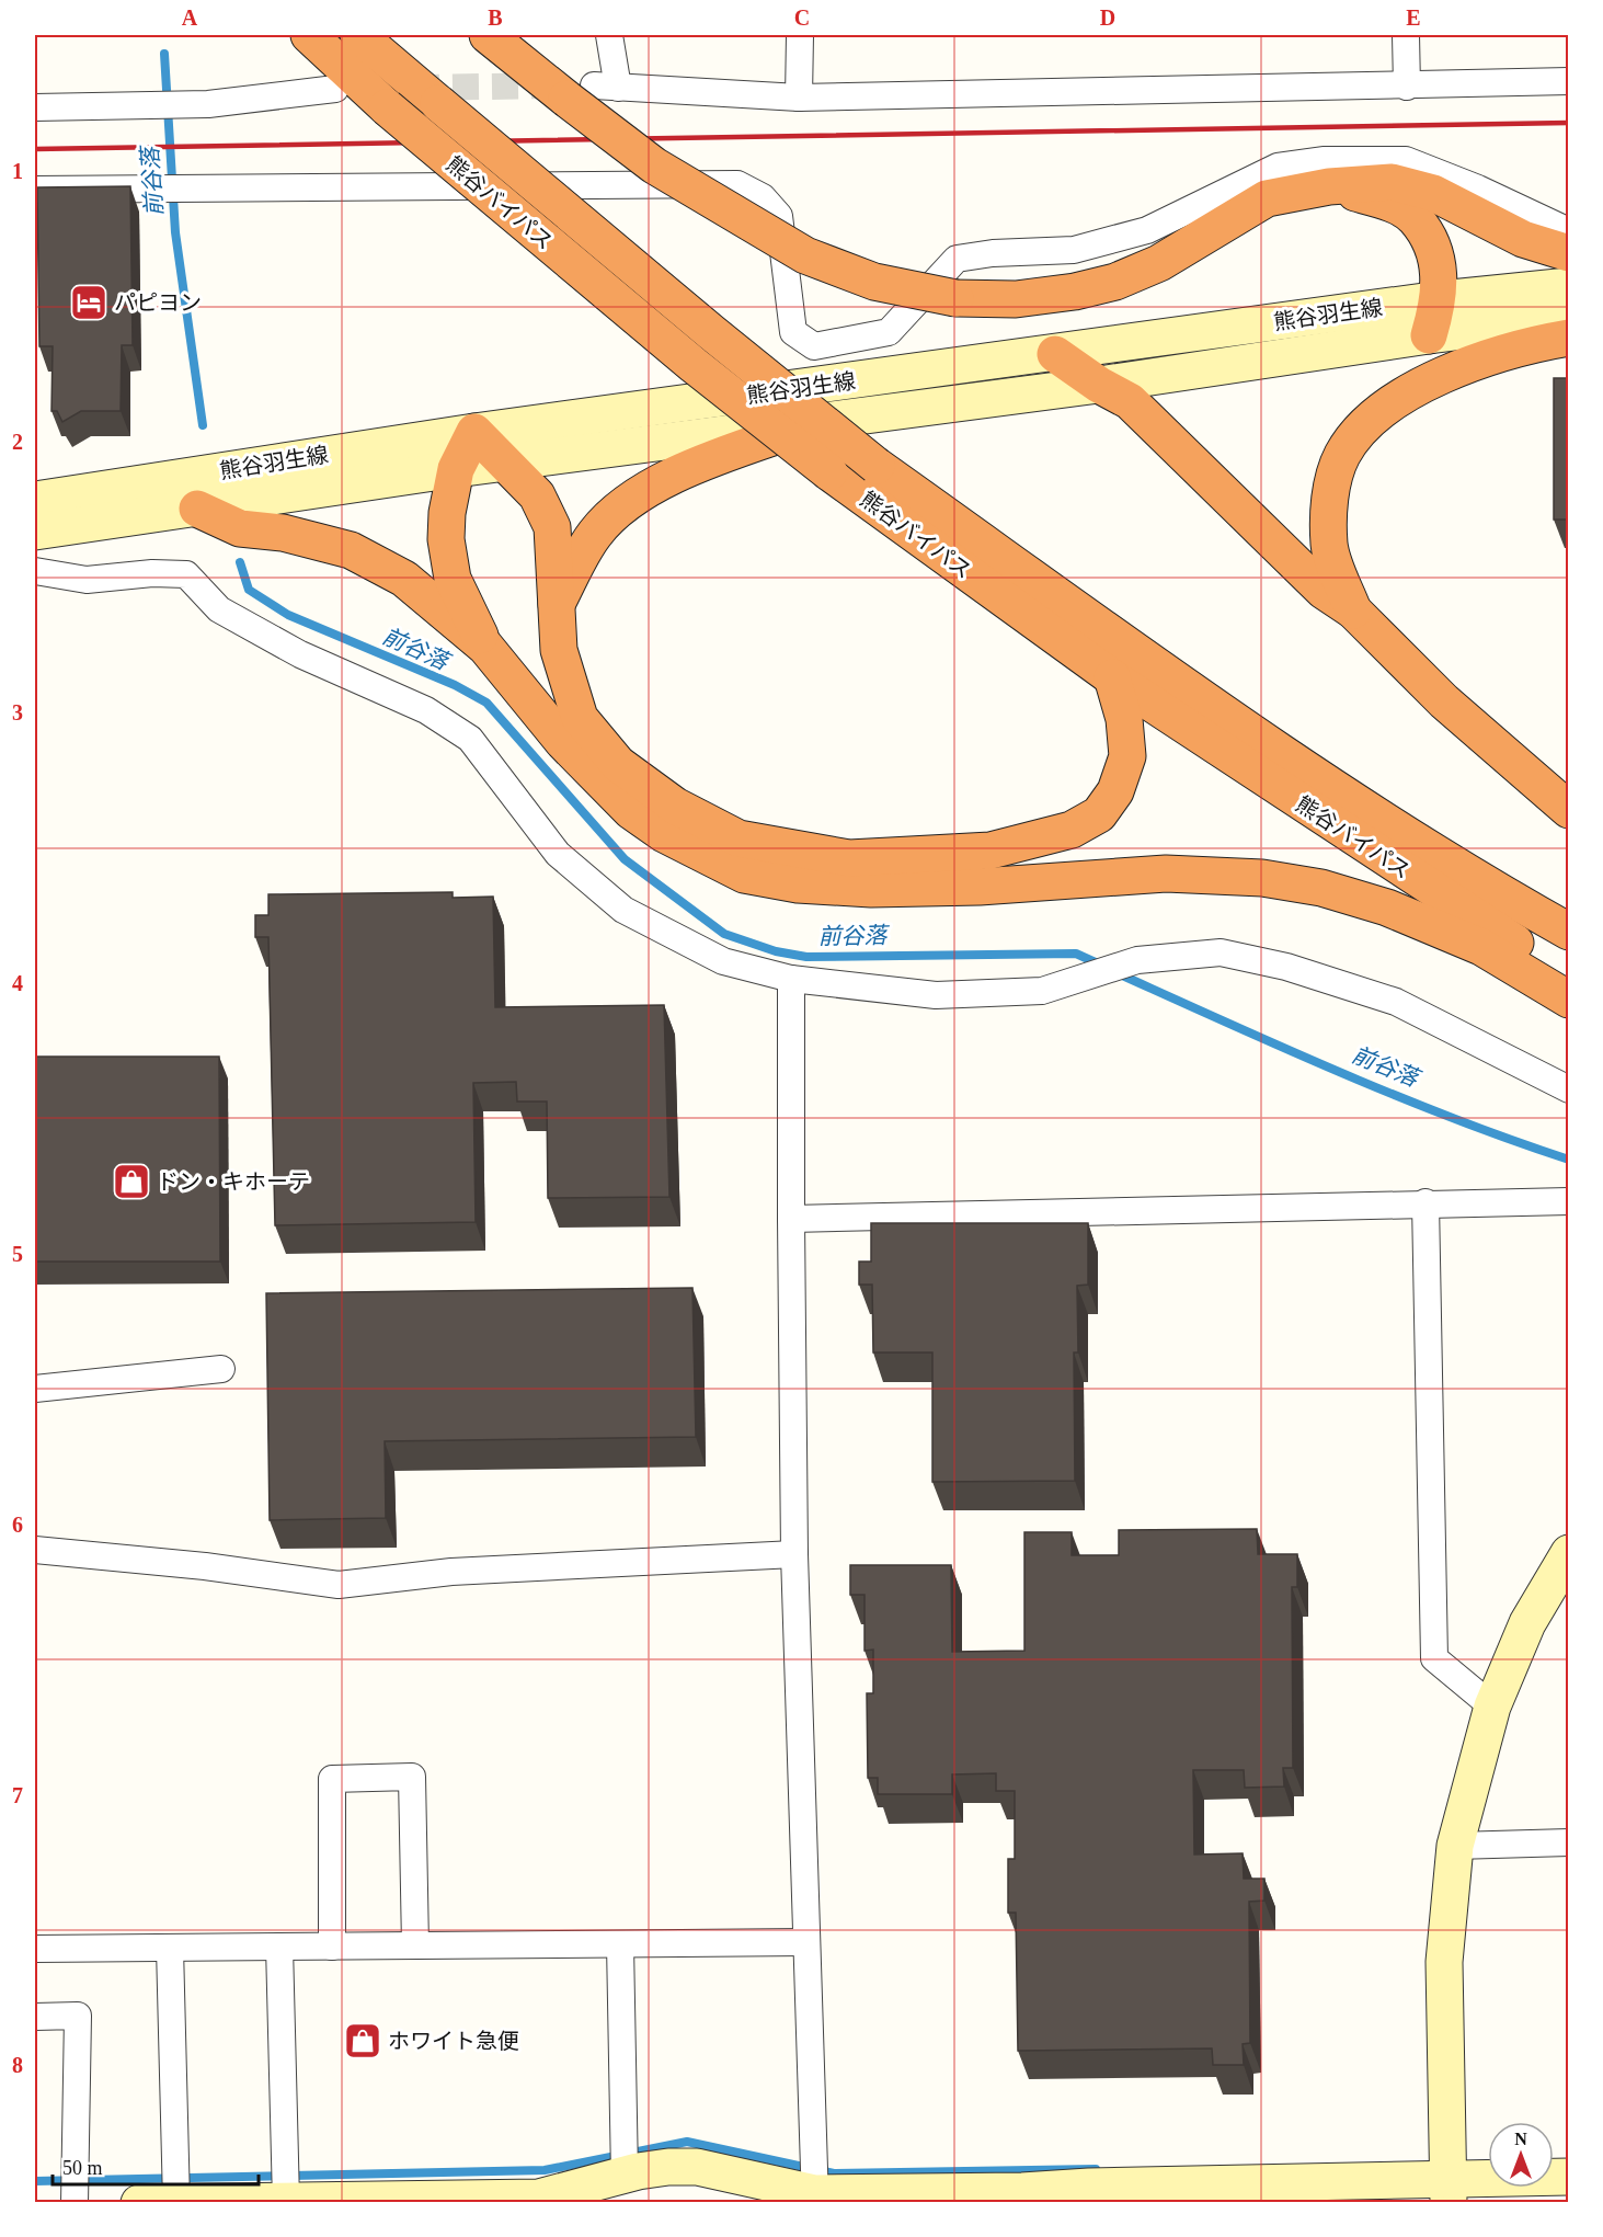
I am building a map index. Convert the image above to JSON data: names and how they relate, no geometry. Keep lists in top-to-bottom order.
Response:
{
  "streets": {
    "highway": ["熊谷バイパス"],
    "main road": ["熊谷羽生線"]
  },
  "water": ["前谷落"],
  "places": {
    "hotel": ["パピヨン"],
    "shop": ["ドン・キホーテ", "ホワイト急便"]
  },
  "scale_bar": "50 m",
  "north": "top",
  "grid": {
    "columns": [
      "A",
      "B",
      "C",
      "D",
      "E"
    ],
    "rows": [
      "1",
      "2",
      "3",
      "4",
      "5",
      "6",
      "7",
      "8"
    ]
  }
}
